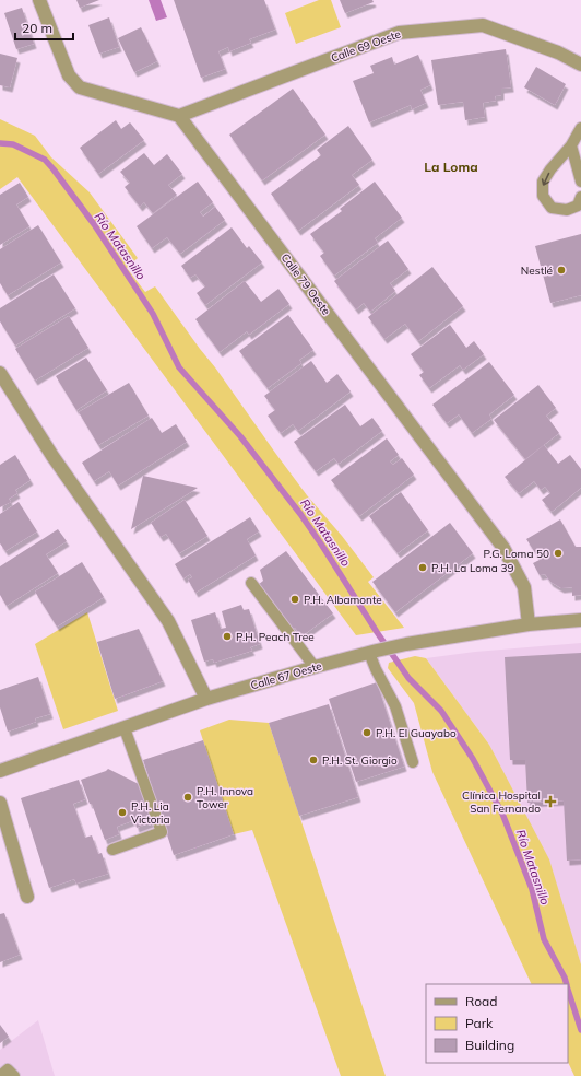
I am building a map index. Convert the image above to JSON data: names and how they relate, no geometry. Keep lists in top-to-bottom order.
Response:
{
  "streets": {
    "street": ["Calle 69 Oeste", "Calle 79 Oeste", "Calle 67 Oeste"]
  },
  "crossings": [
    ["Calle 69 Oeste", "Calle 79 Oeste"],
    ["Calle 79 Oeste", "Calle 67 Oeste"]
  ],
  "districts": ["La Loma"],
  "water": ["Río Matasnillo"],
  "places": {
    "other": [
      "Nestlé",
      "P.G. Loma 50",
      "P.H. La Loma 39",
      "P.H. Albamonte",
      "P.H. Peach Tree",
      "P.H. El Guayabo",
      "P.H. St. Giorgio",
      "P.H. Innova Tower",
      "P.H. Lia Victoria"
    ],
    "health": ["Clínica Hospital San Fernando"]
  },
  "legend": ["Road", "Park", "Building"],
  "scale_bar": "20 m"
}
